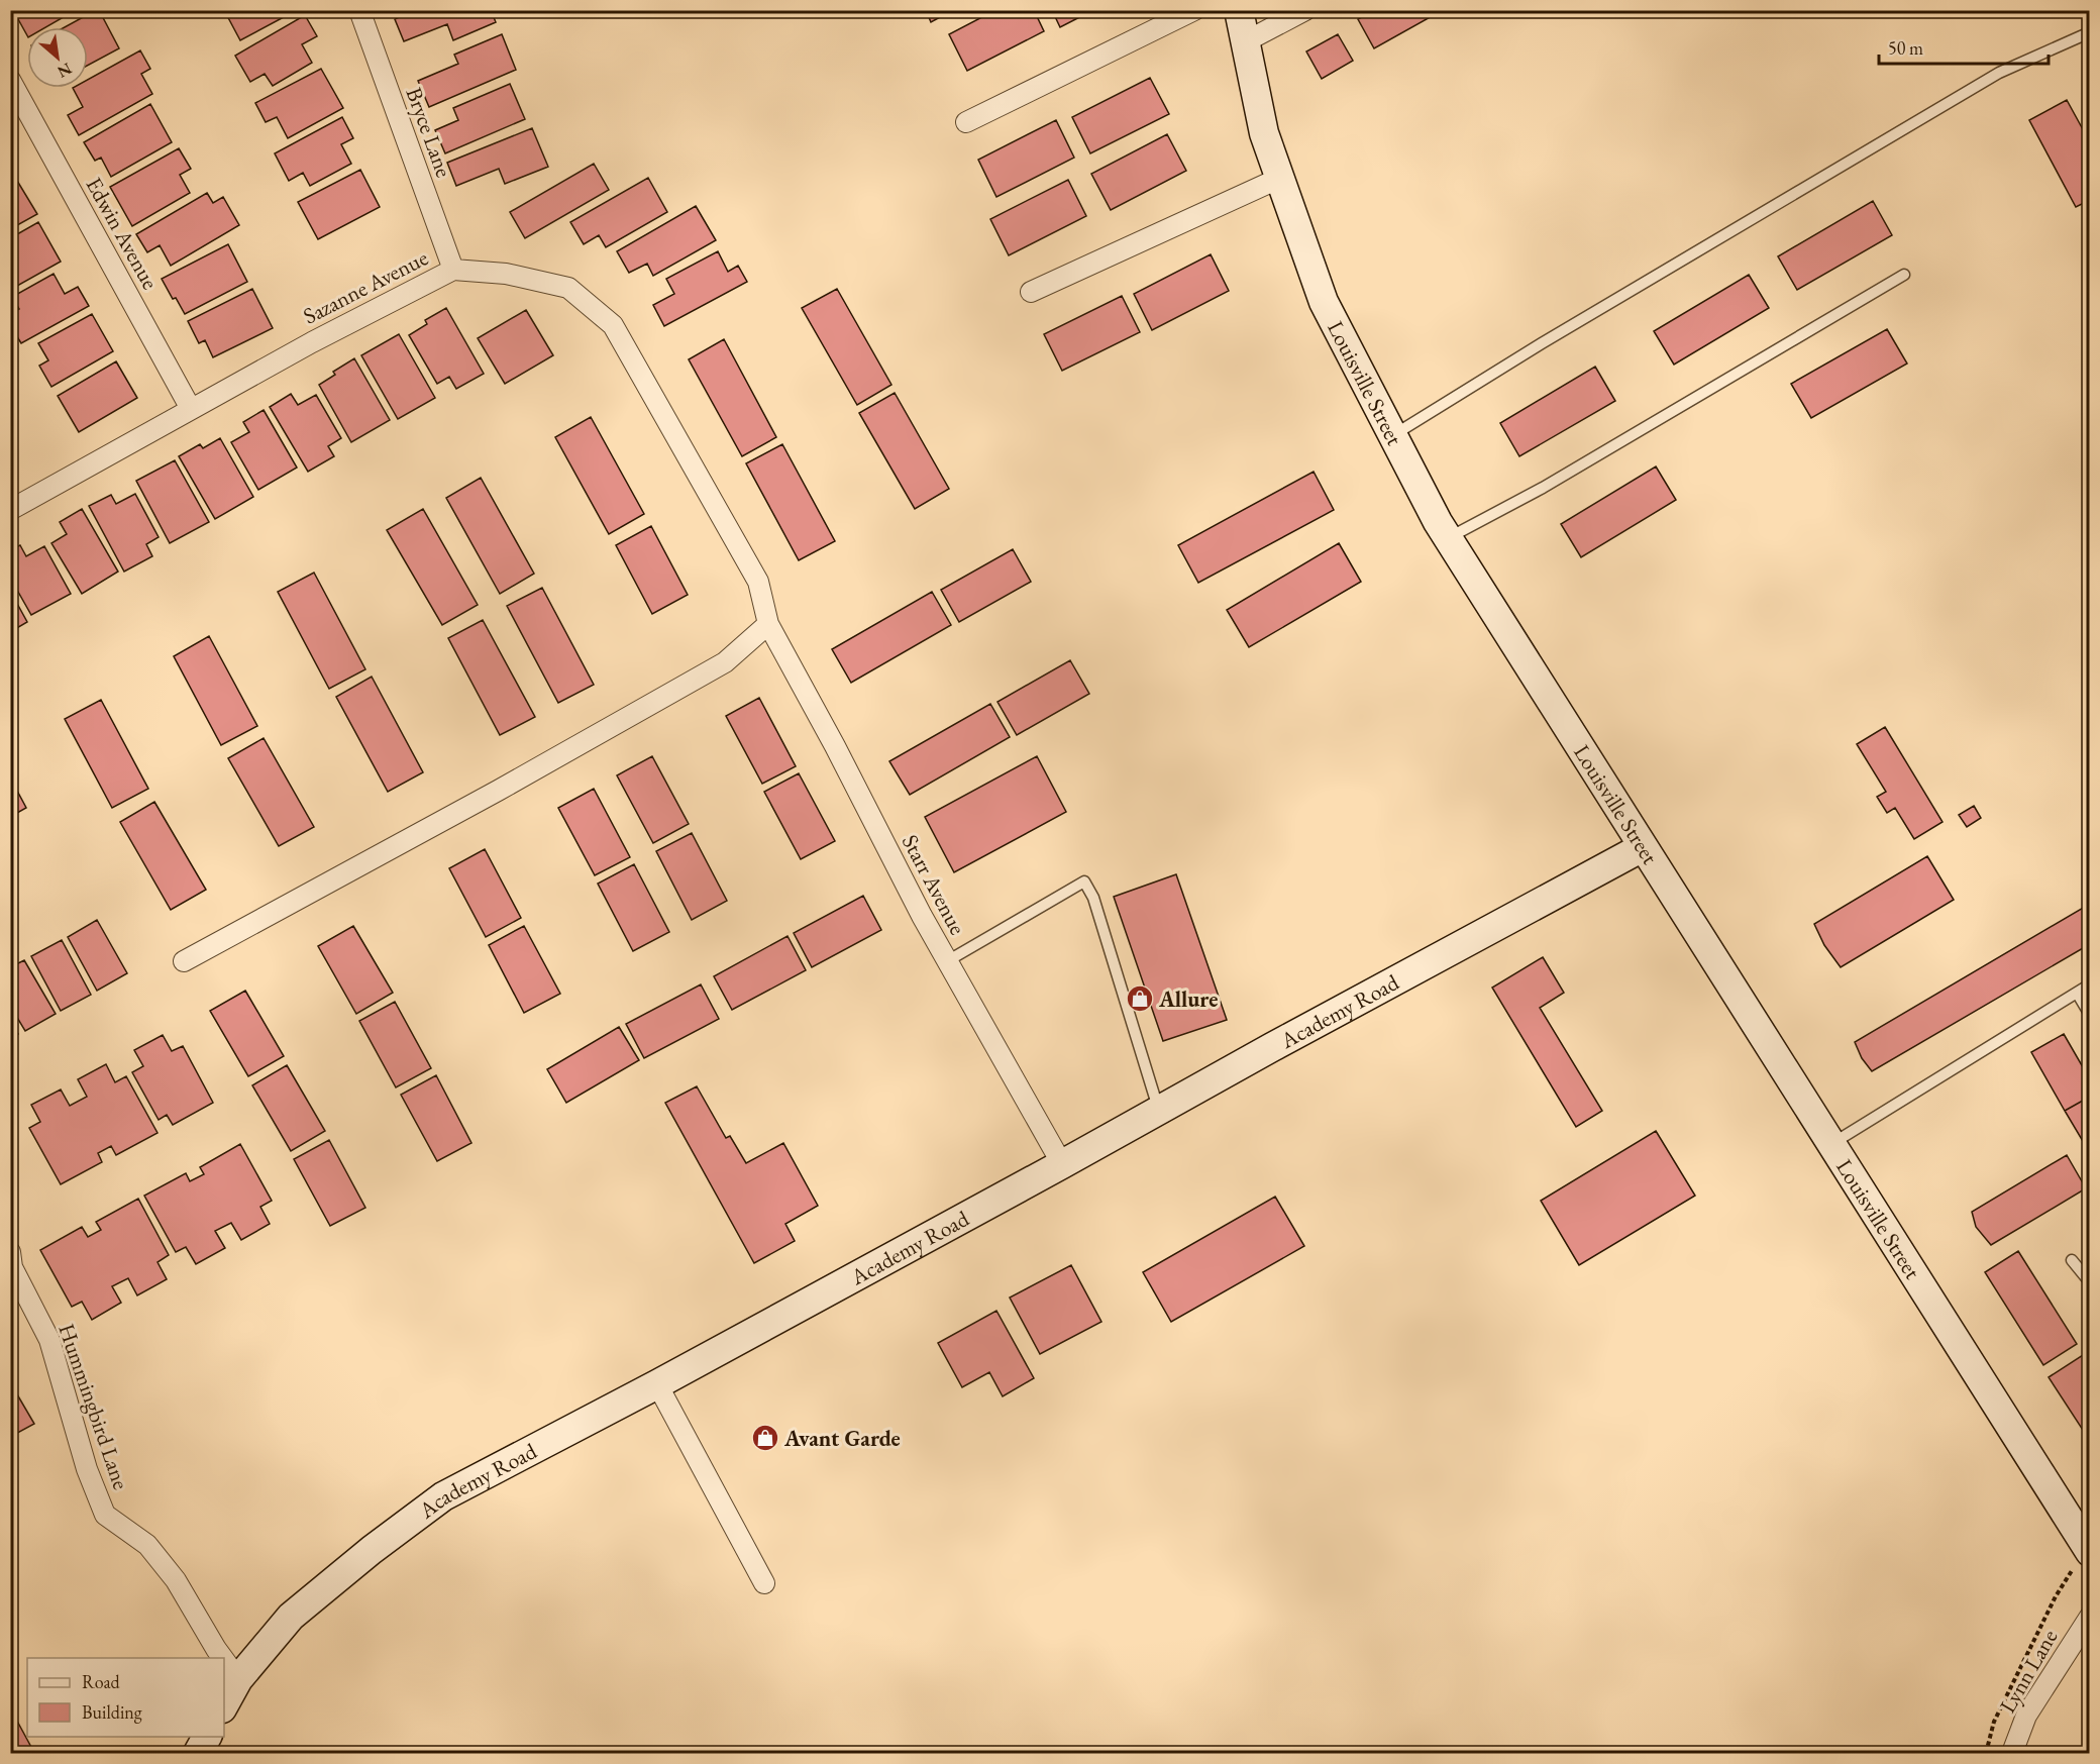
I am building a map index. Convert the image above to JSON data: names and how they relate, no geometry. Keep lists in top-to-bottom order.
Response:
{
  "streets": {
    "main road": ["Louisville Street", "Academy Road"],
    "street": [
      "Bryce Lane",
      "Edwin Avenue",
      "Sazanne Avenue",
      "Starr Avenue",
      "Hummingbird Lane",
      "Lynn Lane"
    ]
  },
  "crossings": [
    ["Bryce Lane", "Sazanne Avenue"],
    ["Edwin Avenue", "Sazanne Avenue"],
    ["Sazanne Avenue", "Starr Avenue"],
    ["Louisville Street", "Academy Road"],
    ["Starr Avenue", "Academy Road"],
    ["Academy Road", "Hummingbird Lane"]
  ],
  "places": {
    "shop": ["Allure", "Avant Garde"]
  },
  "legend": ["Road", "Building"],
  "scale_bar": "50 m",
  "north": "bottom right"
}
